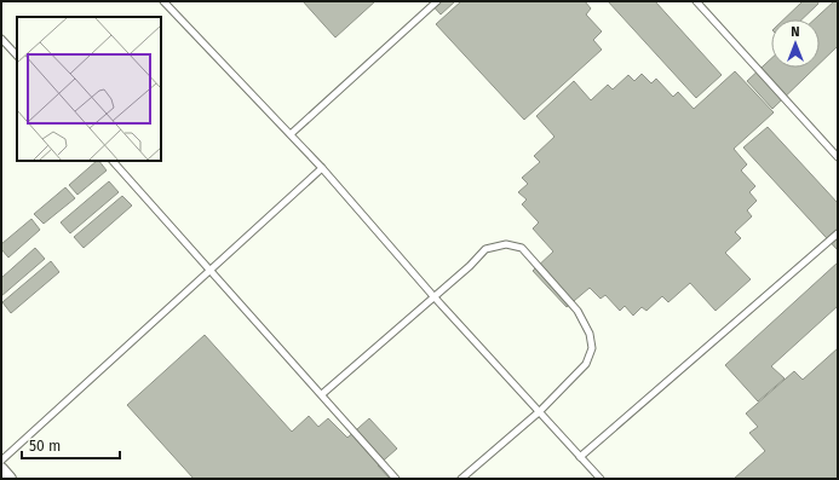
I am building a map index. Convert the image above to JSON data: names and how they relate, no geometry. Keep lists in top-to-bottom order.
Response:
{
  "scale_bar": "50 m",
  "north": "top"
}
